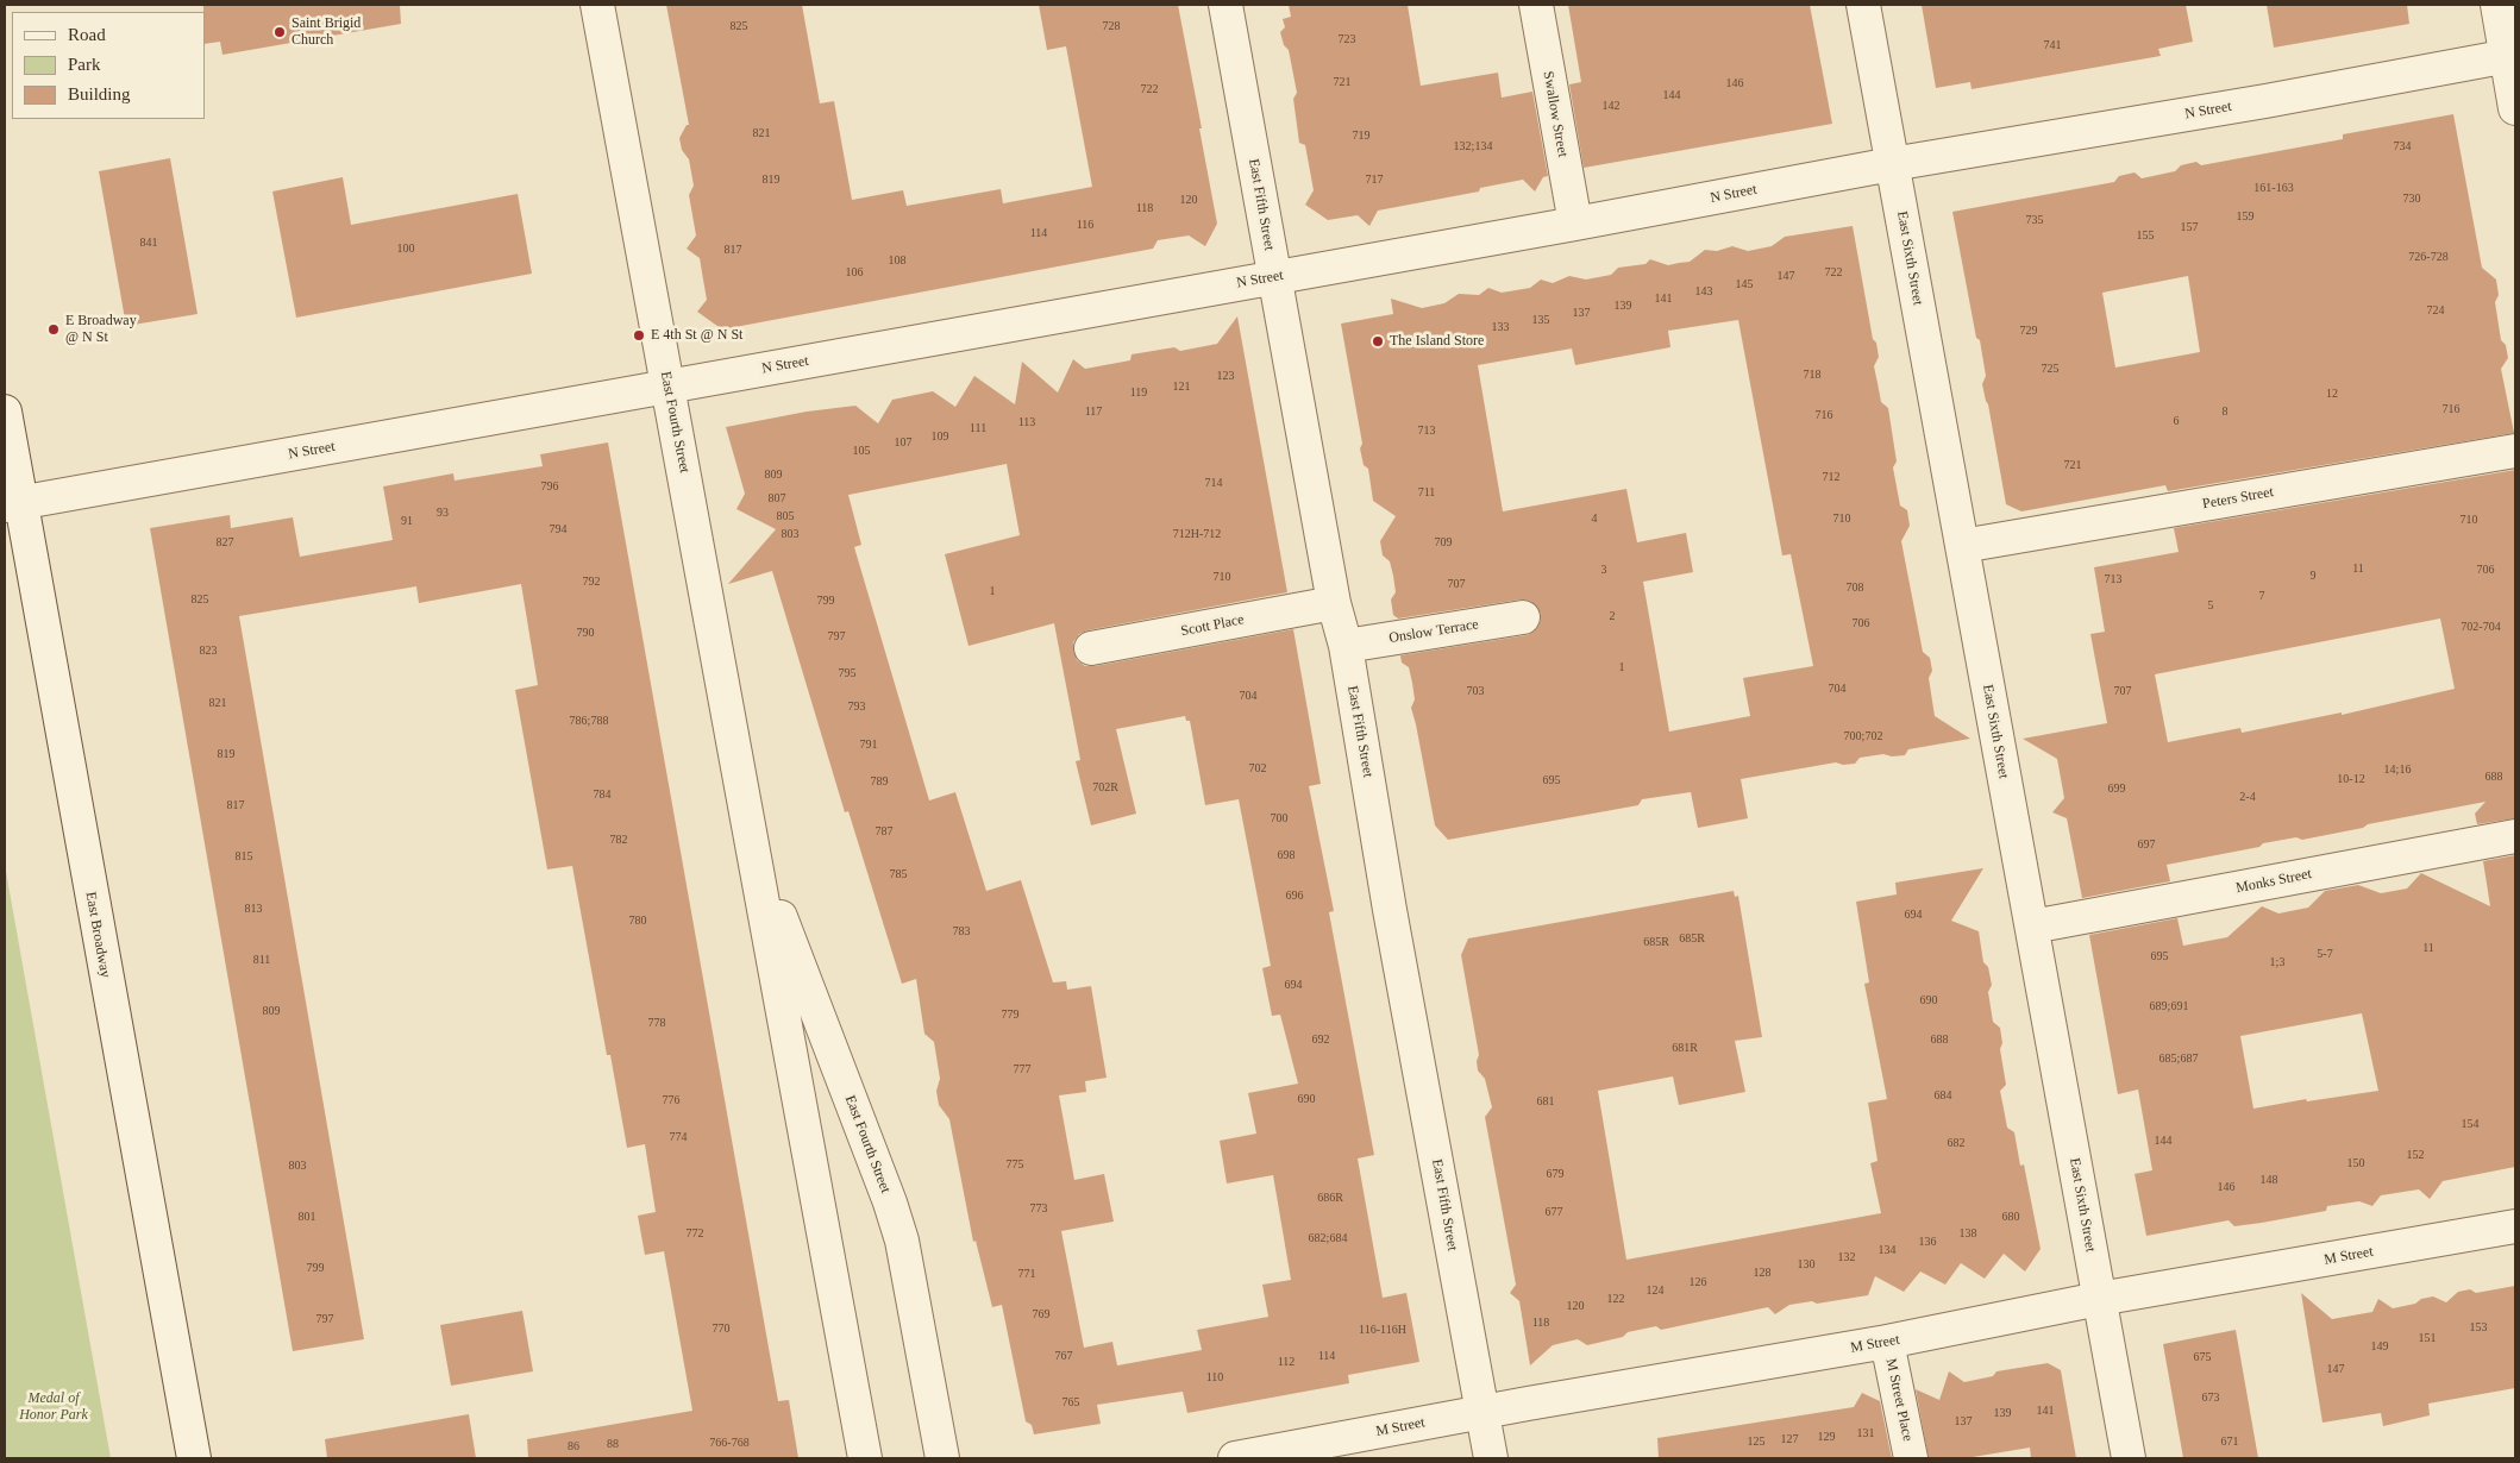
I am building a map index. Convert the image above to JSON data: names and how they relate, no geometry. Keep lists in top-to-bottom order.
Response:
{
  "streets": {
    "street": [
      "N Street",
      "Swallow Street",
      "East Fifth Street",
      "East Sixth Street",
      "East Fourth Street",
      "Peters Street",
      "Scott Place",
      "Onslow Terrace",
      "Monks Street",
      "East Broadway",
      "M Street",
      "M Street Place"
    ]
  },
  "crossings": [
    ["N Street", "Swallow Street"],
    ["N Street", "East Fifth Street"],
    ["N Street", "East Sixth Street"],
    ["N Street", "East Fourth Street"],
    ["N Street", "East Broadway"],
    ["East Fifth Street", "Scott Place"],
    ["East Fifth Street", "Onslow Terrace"],
    ["East Fifth Street", "M Street"],
    ["East Sixth Street", "Peters Street"],
    ["East Sixth Street", "Monks Street"],
    ["East Sixth Street", "M Street"],
    ["M Street", "M Street Place"]
  ],
  "parks": ["Medal of Honor Park"],
  "places": [
    "Saint Brigid Church",
    "E Broadway @ N St",
    "E 4th St @ N St",
    "The Island Store"
  ],
  "house_numbers": [
    "825",
    "728",
    "723",
    "741",
    "721",
    "146",
    "722",
    "144",
    "142",
    "821",
    "719",
    "132;134",
    "734",
    "819",
    "717",
    "161-163",
    "730",
    "120",
    "118",
    "159",
    "735",
    "116",
    "157",
    "114",
    "155",
    "841",
    "100",
    "817",
    "726-728",
    "108",
    "106",
    "722",
    "147",
    "145",
    "143",
    "141",
    "139",
    "724",
    "137",
    "135",
    "133",
    "729",
    "725",
    "718",
    "123",
    "121",
    "119",
    "12",
    "716",
    "117",
    "8",
    "716",
    "6",
    "113",
    "111",
    "713",
    "109",
    "107",
    "105",
    "721",
    "809",
    "712",
    "714",
    "796",
    "711",
    "807",
    "93",
    "805",
    "4",
    "710",
    "710",
    "91",
    "794",
    "803",
    "712H-712",
    "827",
    "709",
    "11",
    "3",
    "706",
    "9",
    "710",
    "713",
    "792",
    "707",
    "708",
    "1",
    "7",
    "825",
    "799",
    "5",
    "2",
    "706",
    "702-704",
    "790",
    "797",
    "823",
    "1",
    "795",
    "704",
    "703",
    "707",
    "704",
    "821",
    "793",
    "786;788",
    "700;702",
    "791",
    "819",
    "702",
    "14;16",
    "688",
    "10-12",
    "695",
    "789",
    "702R",
    "699",
    "784",
    "2-4",
    "817",
    "700",
    "787",
    "782",
    "697",
    "698",
    "815",
    "785",
    "696",
    "813",
    "694",
    "780",
    "783",
    "685R",
    "685R",
    "11",
    "5-7",
    "695",
    "811",
    "1;3",
    "694",
    "690",
    "689;691",
    "809",
    "779",
    "778",
    "692",
    "688",
    "681R",
    "685;687",
    "777",
    "684",
    "690",
    "776",
    "681",
    "154",
    "774",
    "144",
    "682",
    "152",
    "150",
    "775",
    "803",
    "679",
    "148",
    "146",
    "686R",
    "773",
    "677",
    "801",
    "680",
    "772",
    "138",
    "682;684",
    "136",
    "134",
    "132",
    "130",
    "799",
    "128",
    "771",
    "126",
    "124",
    "122",
    "120",
    "769",
    "797",
    "118",
    "153",
    "770",
    "116-116H",
    "151",
    "149",
    "767",
    "114",
    "675",
    "112",
    "147",
    "110",
    "673",
    "765",
    "141",
    "139",
    "137",
    "131",
    "129",
    "127",
    "125",
    "671",
    "766-768",
    "88",
    "86"
  ],
  "legend": ["Road", "Park", "Building"]
}
